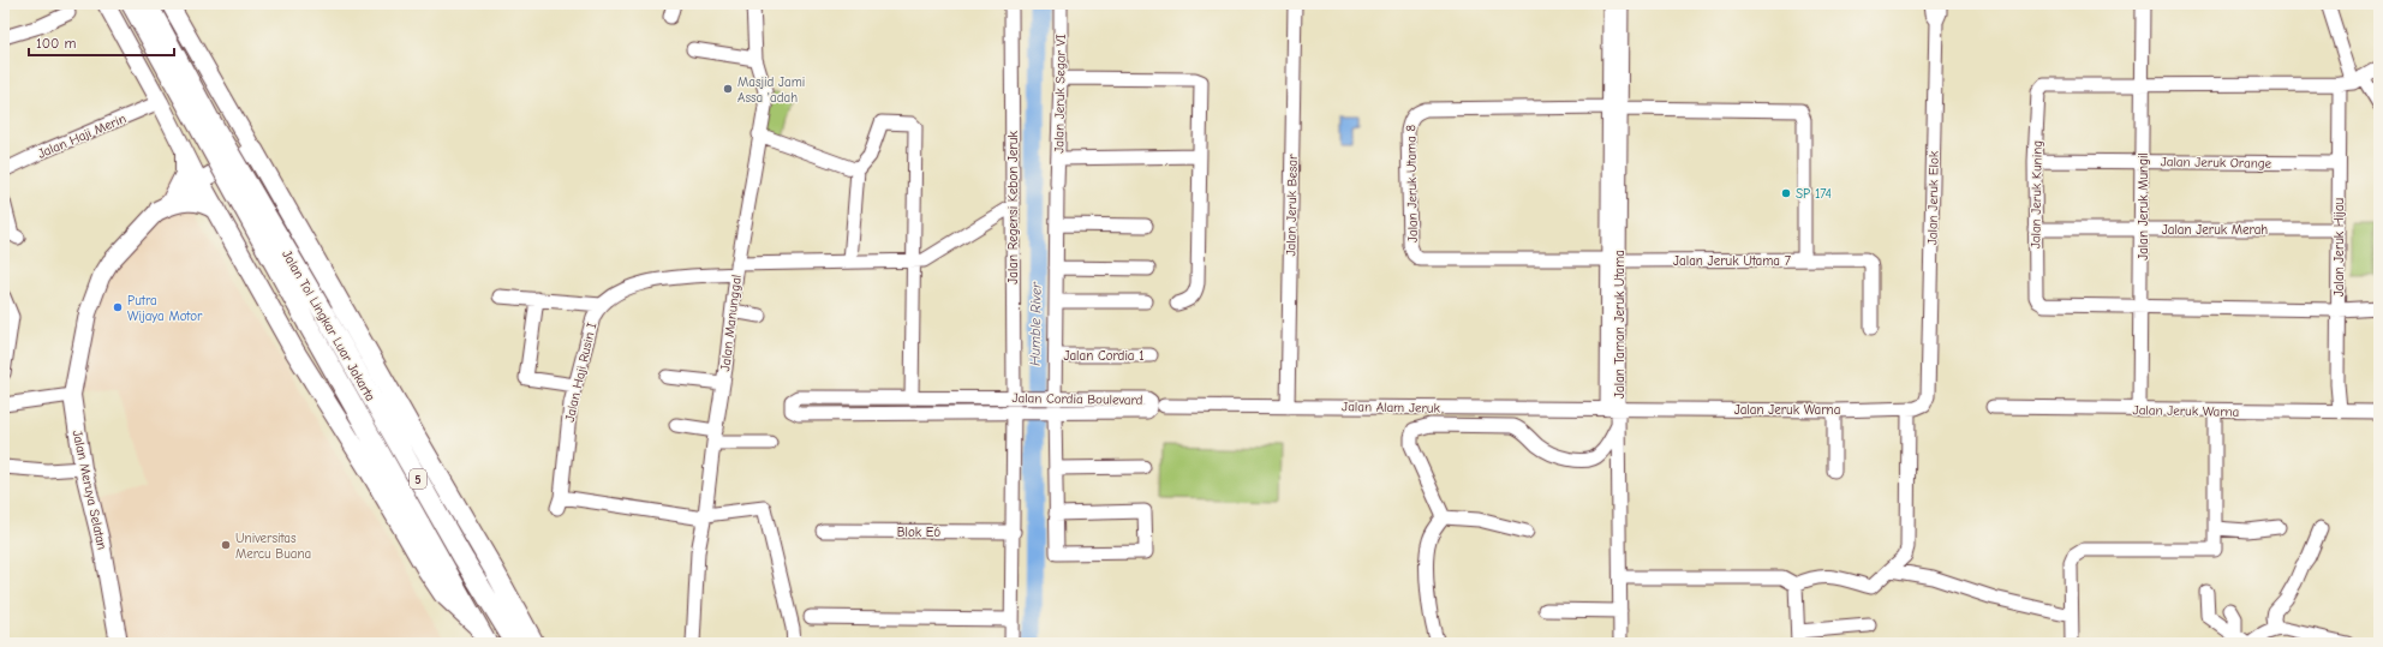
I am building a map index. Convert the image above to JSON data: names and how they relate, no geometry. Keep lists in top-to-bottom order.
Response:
{
  "streets": {
    "highway": ["Jalan Tol Lingkar Luar Jakarta", "5"],
    "main road": ["Jalan Meruya Selatan"],
    "street": [
      "Jalan Jeruk Segar VI",
      "Jalan Haji Merin",
      "Jalan Jeruk Orange",
      "Jalan Jeruk Utama 8",
      "Jalan Jeruk Kuning",
      "Jalan Jeruk Elok",
      "Jalan Jeruk Besar",
      "Jalan Jeruk Mungil",
      "Jalan Regensi Kebon Jeruk",
      "Jalan Jeruk Merah",
      "Jalan Jeruk Hijau",
      "Jalan Jeruk Utama 7",
      "Jalan Manunggal",
      "Jalan Taman Jeruk Utama",
      "Jalan Cordia 1",
      "Jalan Haji Rusin I",
      "Jalan Cordia Boulevard",
      "Jalan Alam Jeruk",
      "Jalan Jeruk Warna",
      "Blok E6"
    ]
  },
  "crossings": [
    ["Jalan Jeruk Segar VI", "Jalan Cordia 1"],
    ["Jalan Jeruk Segar VI", "Jalan Cordia Boulevard"],
    ["Jalan Jeruk Orange", "Jalan Jeruk Kuning"],
    ["Jalan Jeruk Orange", "Jalan Jeruk Mungil"],
    ["Jalan Jeruk Orange", "Jalan Jeruk Hijau"],
    ["Jalan Jeruk Utama 8", "Jalan Jeruk Utama 7"],
    ["Jalan Jeruk Utama 8", "Jalan Taman Jeruk Utama"],
    ["Jalan Jeruk Kuning", "Jalan Jeruk Mungil"],
    ["Jalan Jeruk Kuning", "Jalan Jeruk Merah"],
    ["Jalan Jeruk Kuning", "Jalan Jeruk Hijau"],
    ["Jalan Jeruk Elok", "Jalan Jeruk Warna"],
    ["Jalan Jeruk Besar", "Jalan Alam Jeruk"],
    ["Jalan Jeruk Mungil", "Jalan Jeruk Merah"],
    ["Jalan Jeruk Mungil", "Jalan Jeruk Warna"],
    ["Jalan Regensi Kebon Jeruk", "Jalan Haji Rusin I"],
    ["Jalan Regensi Kebon Jeruk", "Jalan Cordia Boulevard"],
    ["Jalan Regensi Kebon Jeruk", "Blok E6"],
    ["Jalan Jeruk Merah", "Jalan Jeruk Hijau"],
    ["Jalan Jeruk Hijau", "Jalan Jeruk Warna"],
    ["Jalan Jeruk Utama 7", "Jalan Taman Jeruk Utama"],
    ["Jalan Manunggal", "Jalan Haji Rusin I"],
    ["Jalan Taman Jeruk Utama", "Jalan Alam Jeruk"],
    ["Jalan Taman Jeruk Utama", "Jalan Jeruk Warna"],
    ["Jalan Alam Jeruk", "Jalan Jeruk Warna"]
  ],
  "water": ["Humble River"],
  "places": [
    "Masjid Jami Assa 'adah",
    "SP 174",
    "Putra Wijaya Motor",
    "Universitas Mercu Buana"
  ],
  "scale_bar": "100 m"
}
